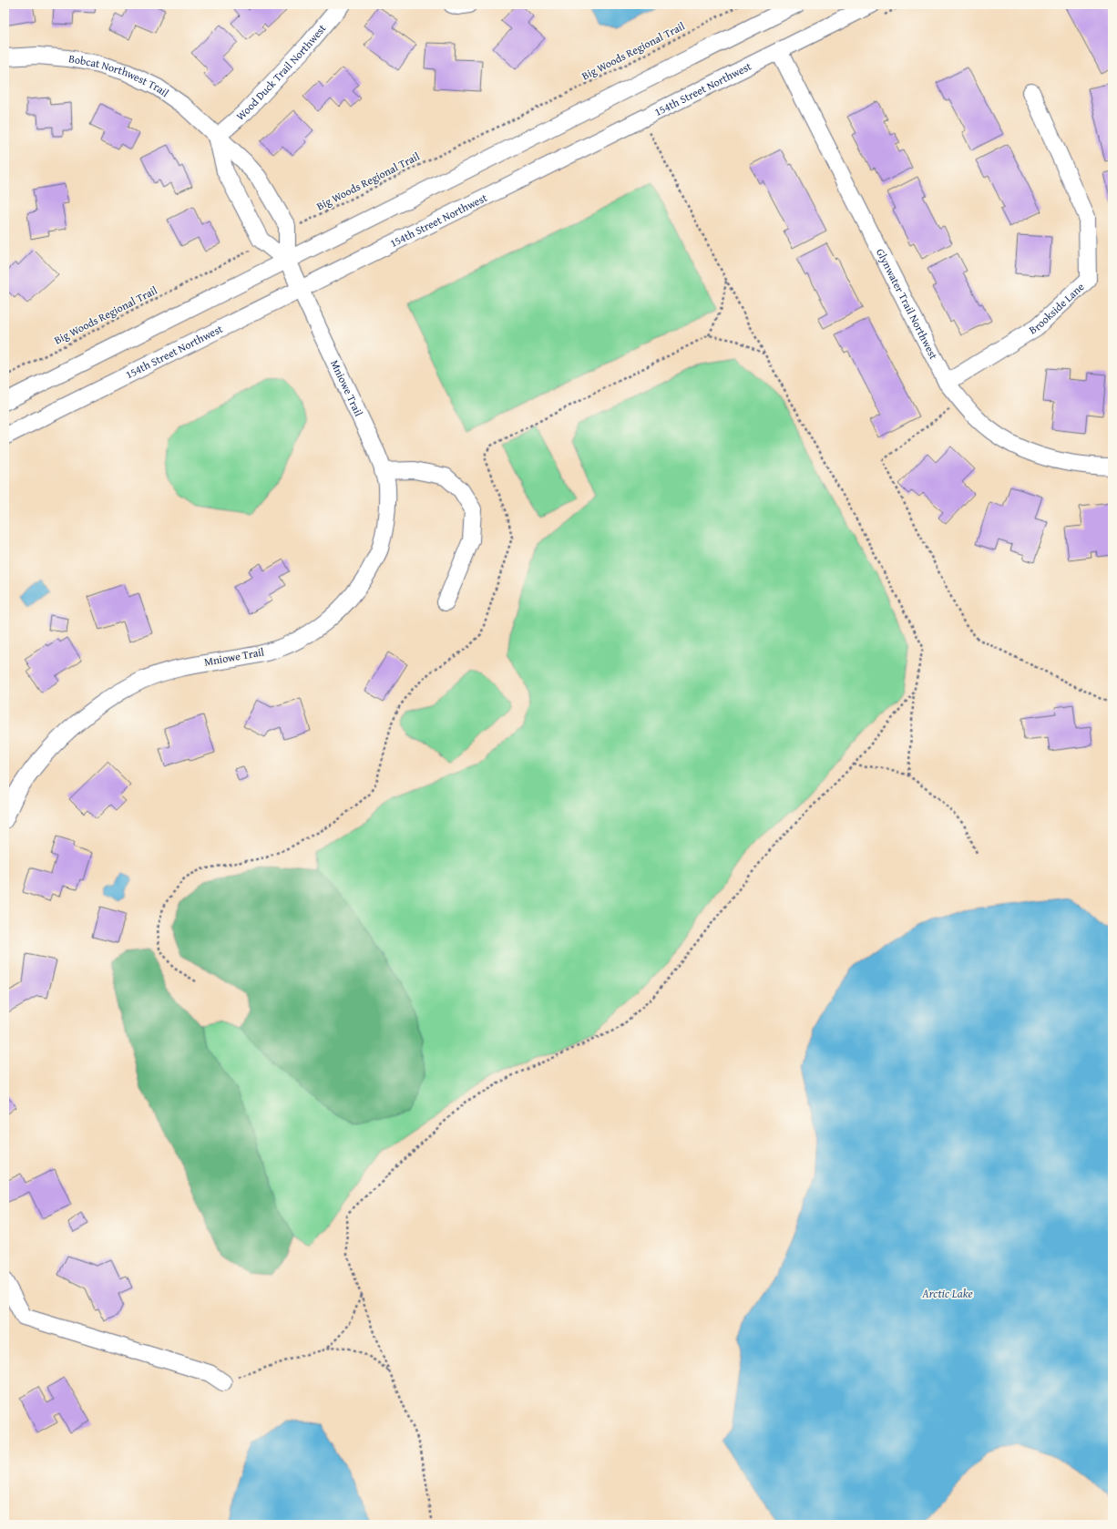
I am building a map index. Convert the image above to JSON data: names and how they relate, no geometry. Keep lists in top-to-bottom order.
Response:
{
  "streets": {
    "street": [
      "Wood Duck Trail Northwest",
      "Bobcat Northwest Trail",
      "154th Street Northwest",
      "Glynwater Trail Northwest",
      "Brookside Lane",
      "Mniowe Trail"
    ],
    "path": ["Big Woods Regional Trail"]
  },
  "crossings": [
    ["Big Woods Regional Trail", "Bobcat Northwest Trail"],
    ["Wood Duck Trail Northwest", "Bobcat Northwest Trail"],
    ["Bobcat Northwest Trail", "154th Street Northwest"],
    ["Bobcat Northwest Trail", "Mniowe Trail"],
    ["154th Street Northwest", "Glynwater Trail Northwest"],
    ["154th Street Northwest", "Mniowe Trail"],
    ["Glynwater Trail Northwest", "Brookside Lane"]
  ],
  "water": ["Arctic Lake"]
}
